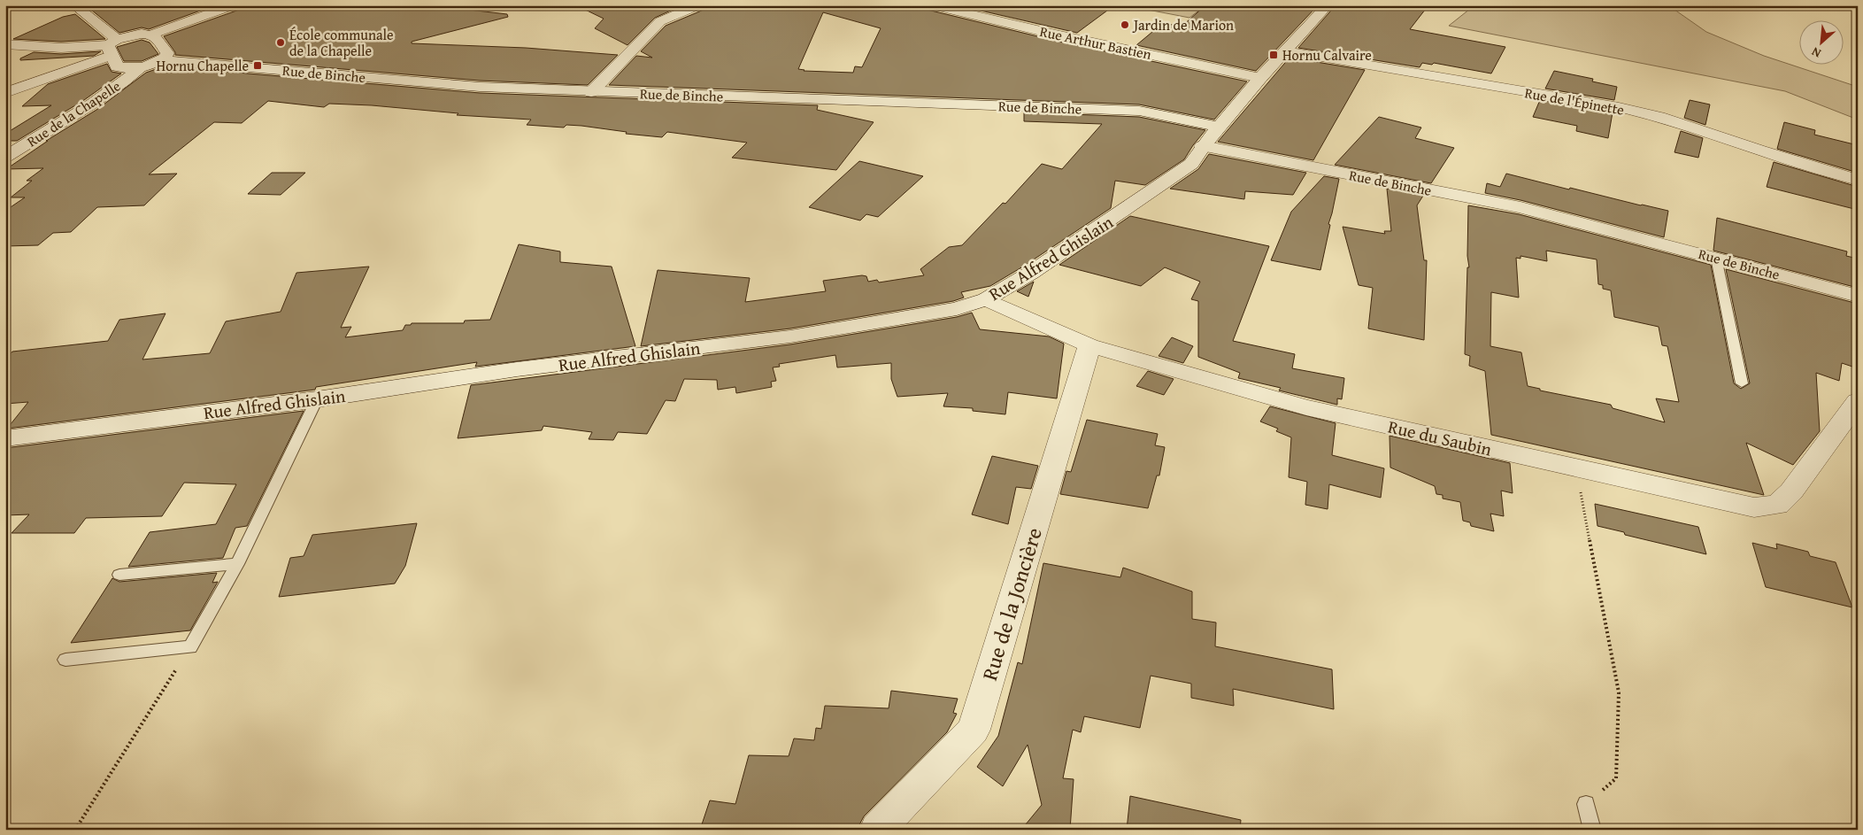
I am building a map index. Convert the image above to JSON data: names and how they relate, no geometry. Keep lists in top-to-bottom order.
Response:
{
  "streets": {
    "street": [
      "Rue Arthur Bastien",
      "Rue de Binche",
      "Rue de l'Épinette",
      "Rue de la Chapelle",
      "Rue Alfred Ghislain",
      "Rue du Saubin",
      "Rue de la Joncière"
    ]
  },
  "crossings": [
    ["Rue de Binche", "Rue Alfred Ghislain"],
    ["Rue Alfred Ghislain", "Rue du Saubin"],
    ["Rue du Saubin", "Rue de la Joncière"]
  ],
  "places": {
    "other": ["Jardin de Marion", "École communale de la Chapelle"],
    "transit": ["Hornu Calvaire", "Hornu Chapelle"]
  },
  "north": "bottom left"
}
